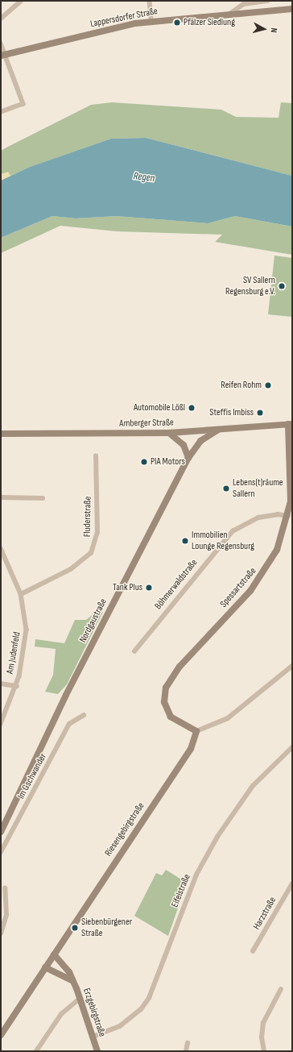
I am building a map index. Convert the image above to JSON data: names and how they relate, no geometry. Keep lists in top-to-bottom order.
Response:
{
  "streets": {
    "street": [
      "Lappersdorfer Straße",
      "Amberger Straße",
      "Fluderstraße",
      "Böhmerwaldstraße",
      "Spessartstraße",
      "Nordgaustraße",
      "Am Judenfeld",
      "Im Gschwander",
      "Riesengebirgstraße",
      "Eifelstraße",
      "Harzstraße",
      "Erzgebirgstraße"
    ]
  },
  "crossings": [
    ["Amberger Straße", "Spessartstraße"],
    ["Amberger Straße", "Nordgaustraße"],
    ["Fluderstraße", "Am Judenfeld"],
    ["Böhmerwaldstraße", "Spessartstraße"],
    ["Spessartstraße", "Riesengebirgstraße"],
    ["Riesengebirgstraße", "Erzgebirgstraße"],
    ["Eifelstraße", "Erzgebirgstraße"]
  ],
  "water": ["Regen"],
  "places": [
    "Pfälzer Siedlung",
    "SV Sallern Regensburg e.V.",
    "Reifen Rohm",
    "Automobile Lößl",
    "Steffis Imbiss",
    "PIA Motors",
    "Lebens(t)räume Sallern",
    "Immobilien Lounge Regensburg",
    "Tank Plus",
    "Siebenbürgener Straße"
  ],
  "north": "right"
}
